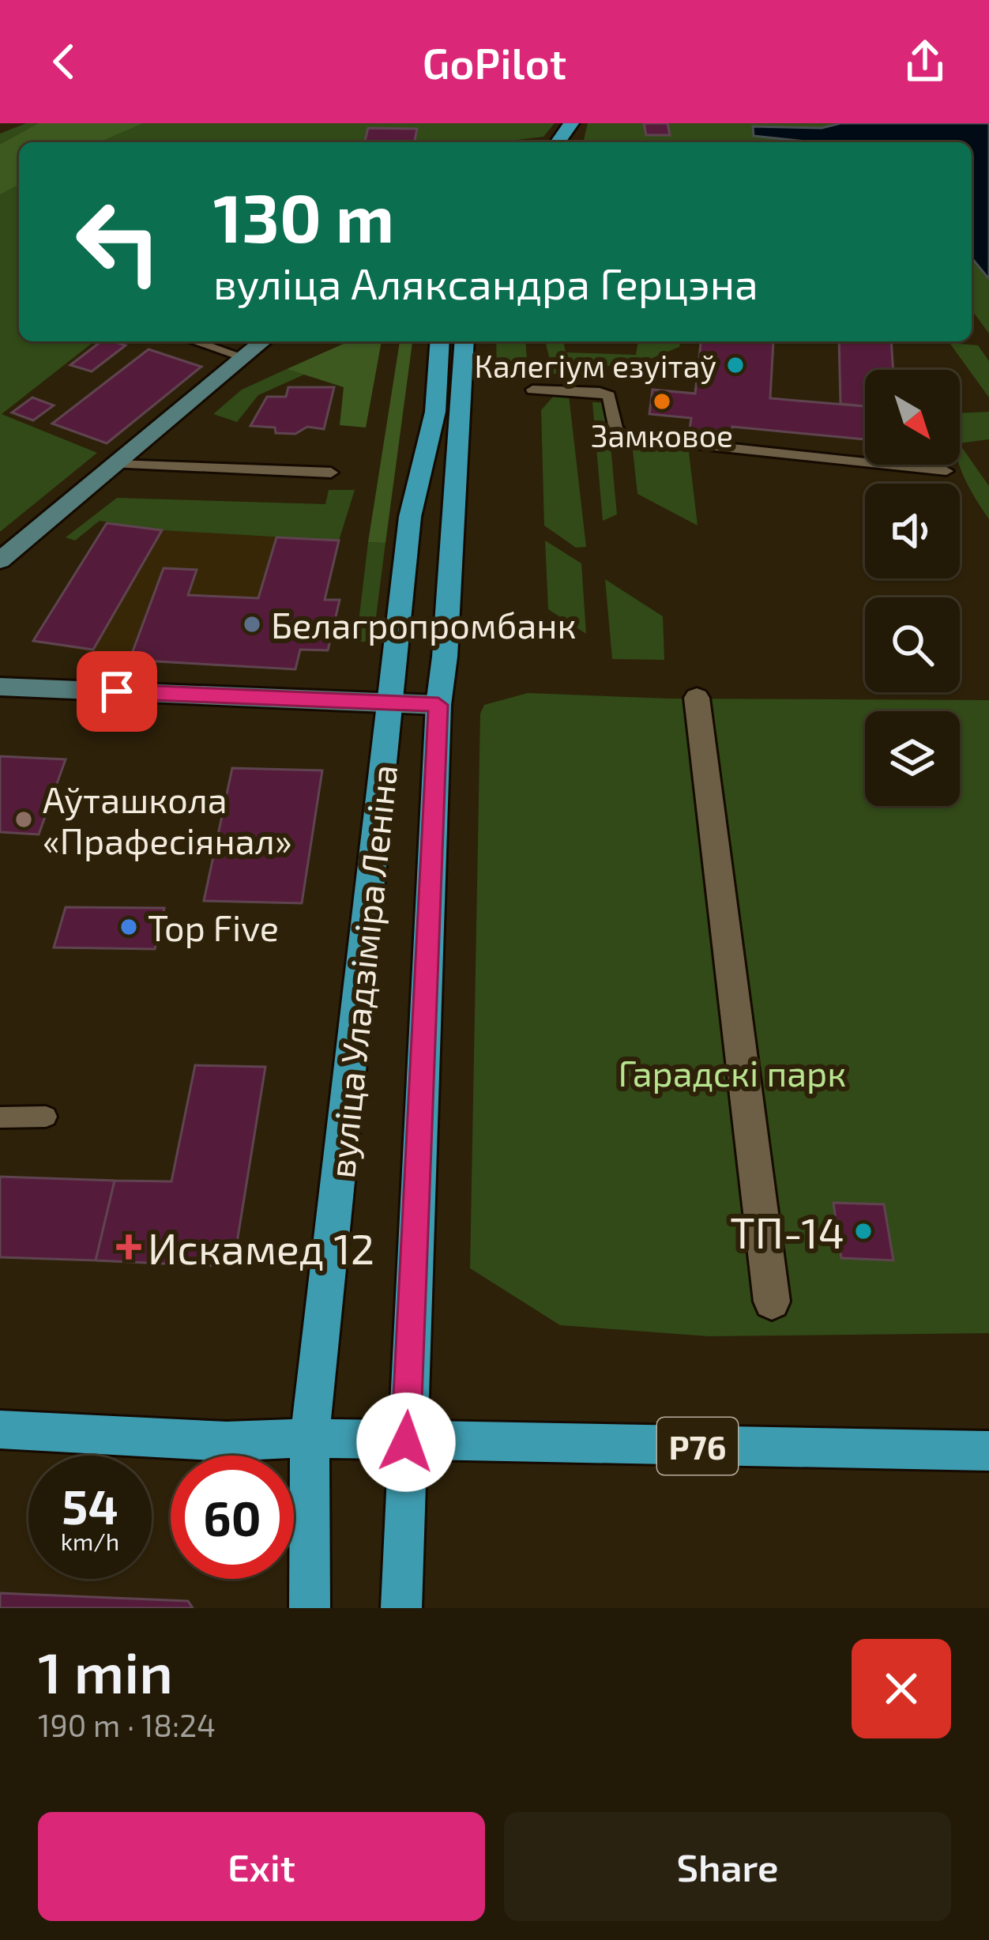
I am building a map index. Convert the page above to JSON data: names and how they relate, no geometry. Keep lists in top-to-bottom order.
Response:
{
  "streets": {
    "main road": ["вуліца Уладзіміра Леніна", "Р76"]
  },
  "crossings": [
    ["вуліца Уладзіміра Леніна", "Р76"]
  ],
  "parks": ["Гарадскі парк"],
  "places": {
    "other": [
      "Калегіум езуітаў",
      "Замковое",
      "Белагропромбанк",
      "Аўташкола «Прафесіянал»",
      "Top Five",
      "ТП-14"
    ],
    "health": ["Искамед 12"]
  },
  "north": "bottom right",
  "page": {
    "header": "GoPilot",
    "turn": ["130 m", "вуліца Аляксандра Герцэна"],
    "speed": "54 km/h",
    "limit": "60",
    "heading": ["1 min", "190 m · 18:24"],
    "buttons": ["Exit", "Share"]
  }
}
